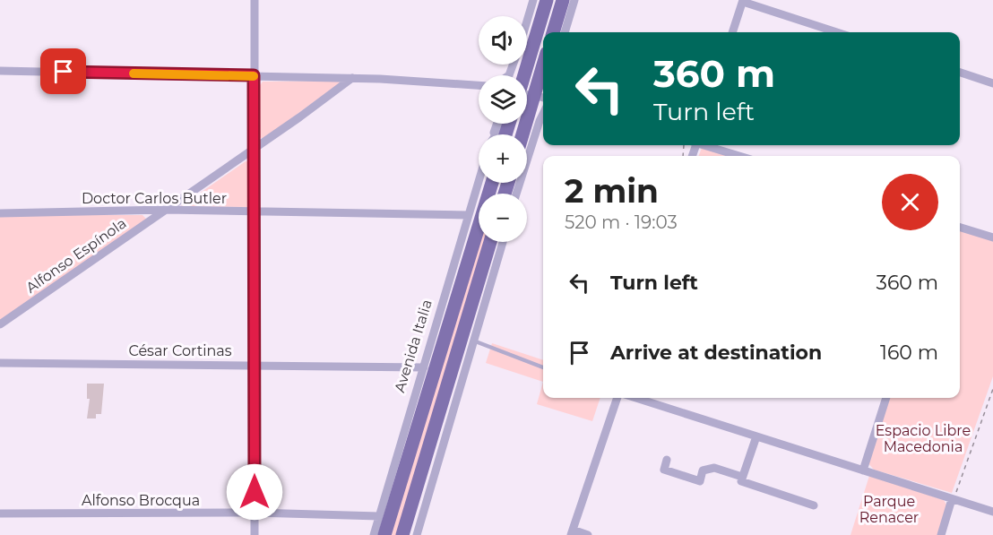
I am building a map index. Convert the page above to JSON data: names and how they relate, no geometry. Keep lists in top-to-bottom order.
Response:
{
  "streets": {
    "main road": ["Avenida Italia"],
    "street": [
      "Doctor Carlos Butler",
      "Alfonso Espínola",
      "César Cortinas",
      "Alfonso Brocqua"
    ]
  },
  "crossings": [
    ["Doctor Carlos Butler", "Alfonso Espínola"],
    ["Doctor Carlos Butler", "Avenida Italia"],
    ["Avenida Italia", "César Cortinas"],
    ["Avenida Italia", "Alfonso Brocqua"]
  ],
  "parks": ["Espacio Libre Macedonia", "Parque Renacer"],
  "page": {
    "map_buttons": ["+", "−"],
    "turn": ["360 m", "Turn left"],
    "heading": ["2 min", "520 m · 19:03"],
    "list": [
      {
        "name": "Turn left",
        "value": "360 m"
      },
      {
        "name": "Arrive at destination",
        "value": "160 m"
      }
    ]
  }
}
